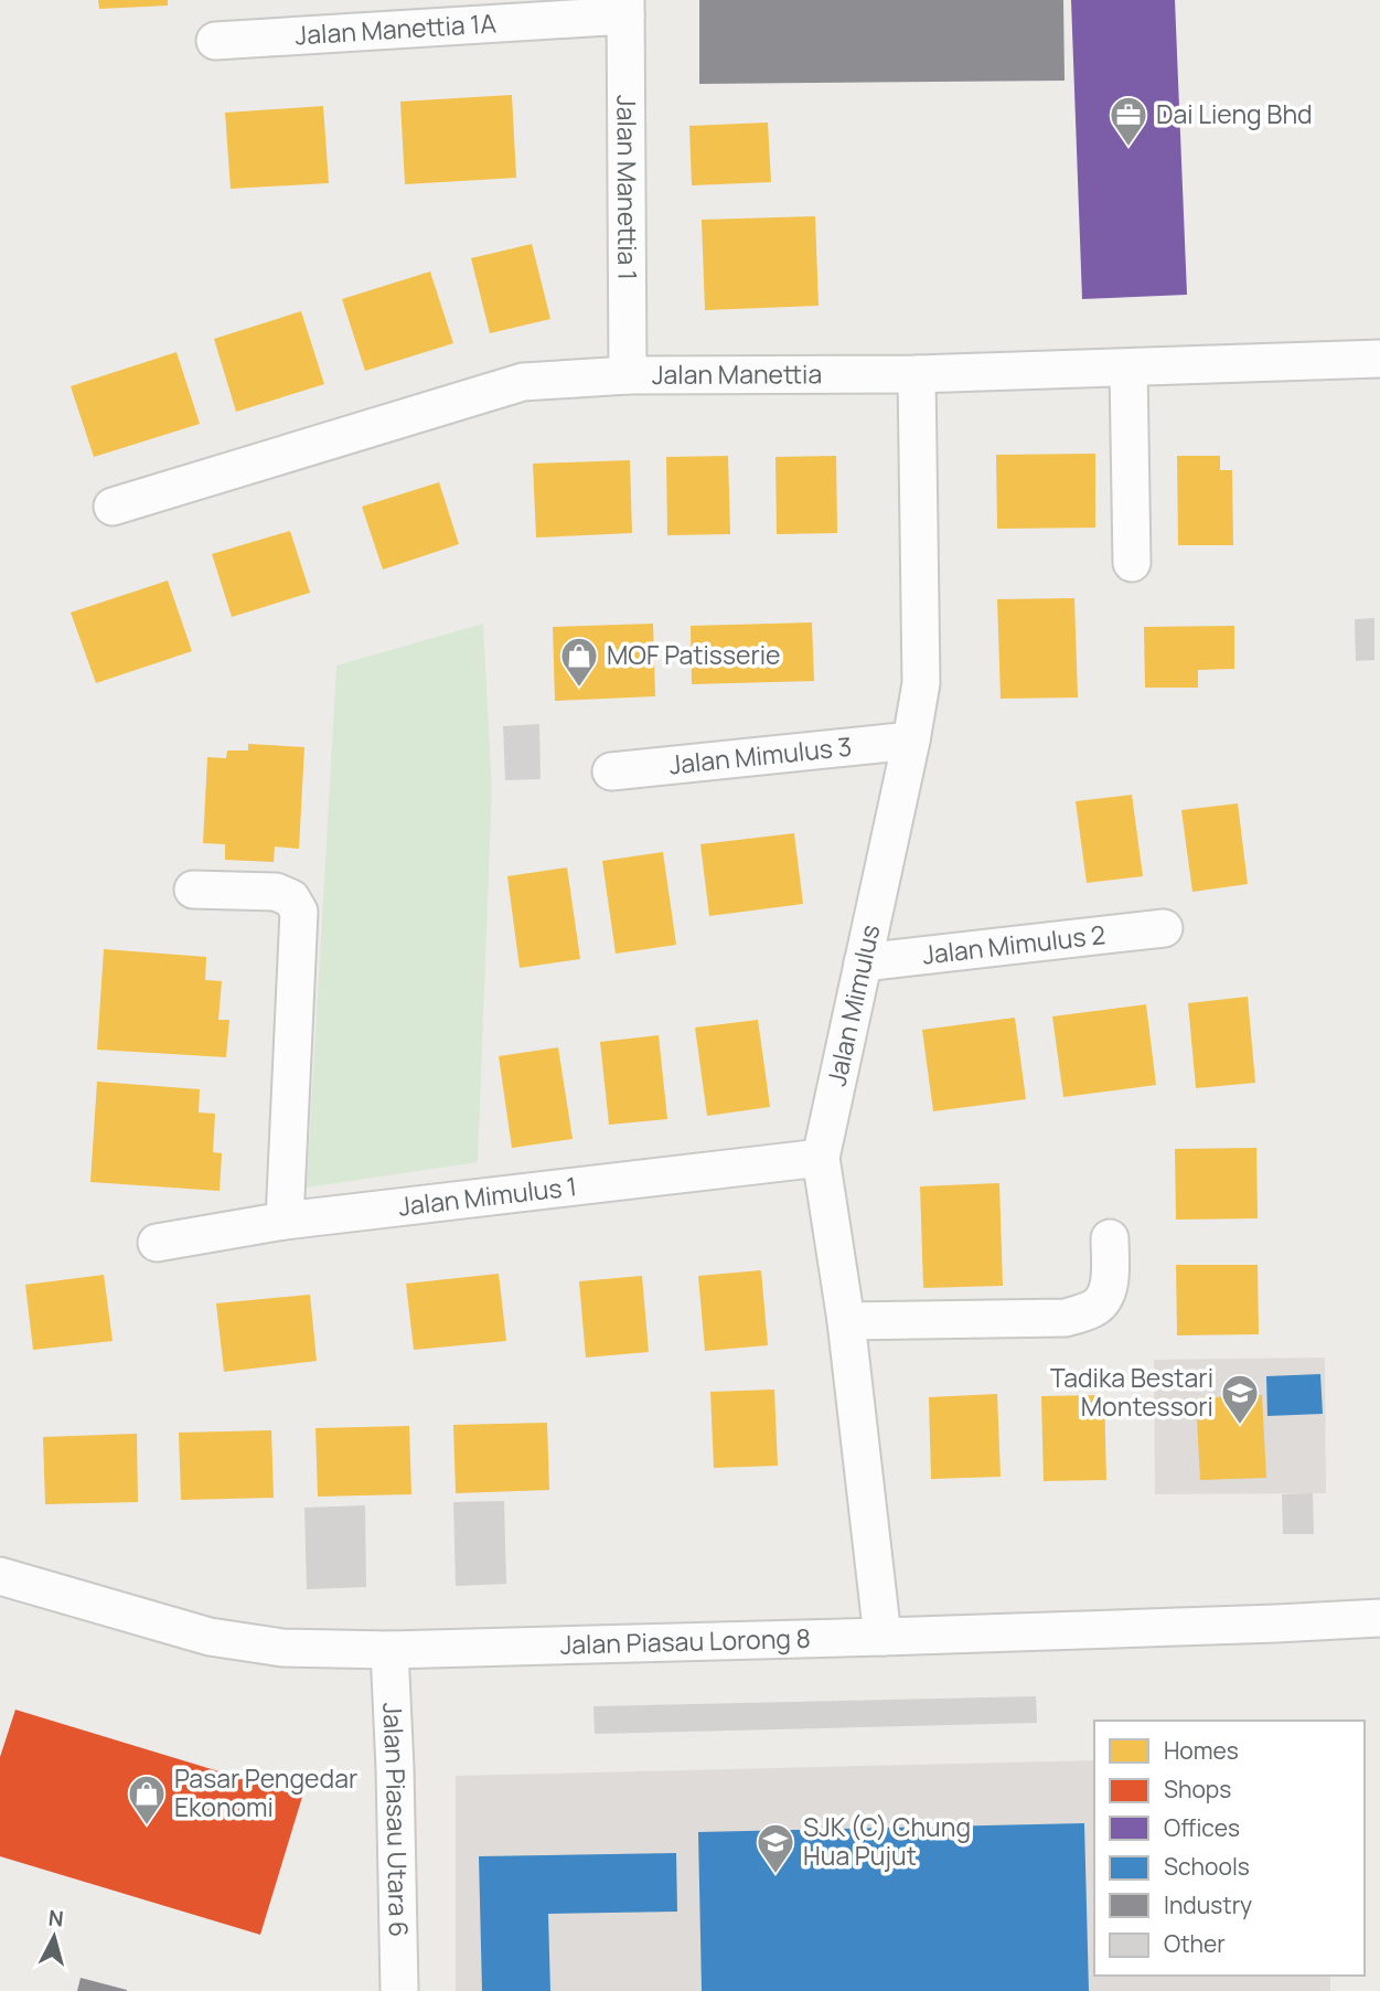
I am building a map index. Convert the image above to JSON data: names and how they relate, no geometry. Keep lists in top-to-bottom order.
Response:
{
  "streets": {
    "street": [
      "Jalan Manettia 1A",
      "Jalan Manettia 1",
      "Jalan Manettia",
      "Jalan Mimulus 3",
      "Jalan Mimulus 2",
      "Jalan Mimulus",
      "Jalan Mimulus 1",
      "Jalan Piasau Lorong 8",
      "Jalan Piasau Utara 6"
    ]
  },
  "crossings": [
    ["Jalan Manettia 1A", "Jalan Manettia 1"],
    ["Jalan Manettia 1", "Jalan Manettia"],
    ["Jalan Manettia", "Jalan Mimulus"],
    ["Jalan Mimulus 3", "Jalan Mimulus"],
    ["Jalan Mimulus 2", "Jalan Mimulus"],
    ["Jalan Mimulus", "Jalan Mimulus 1"],
    ["Jalan Mimulus", "Jalan Piasau Lorong 8"],
    ["Jalan Piasau Lorong 8", "Jalan Piasau Utara 6"]
  ],
  "places": {
    "office": ["Dai Lieng Bhd"],
    "shop": ["MOF Patisserie", "Pasar Pengedar Ekonomi"],
    "school or university": ["Tadika Bestari Montessori", "SJK (C) Chung Hua Pujut"]
  },
  "legend": [
    "Homes",
    "Shops",
    "Offices",
    "Schools",
    "Industry",
    "Other"
  ],
  "north": "top"
}
